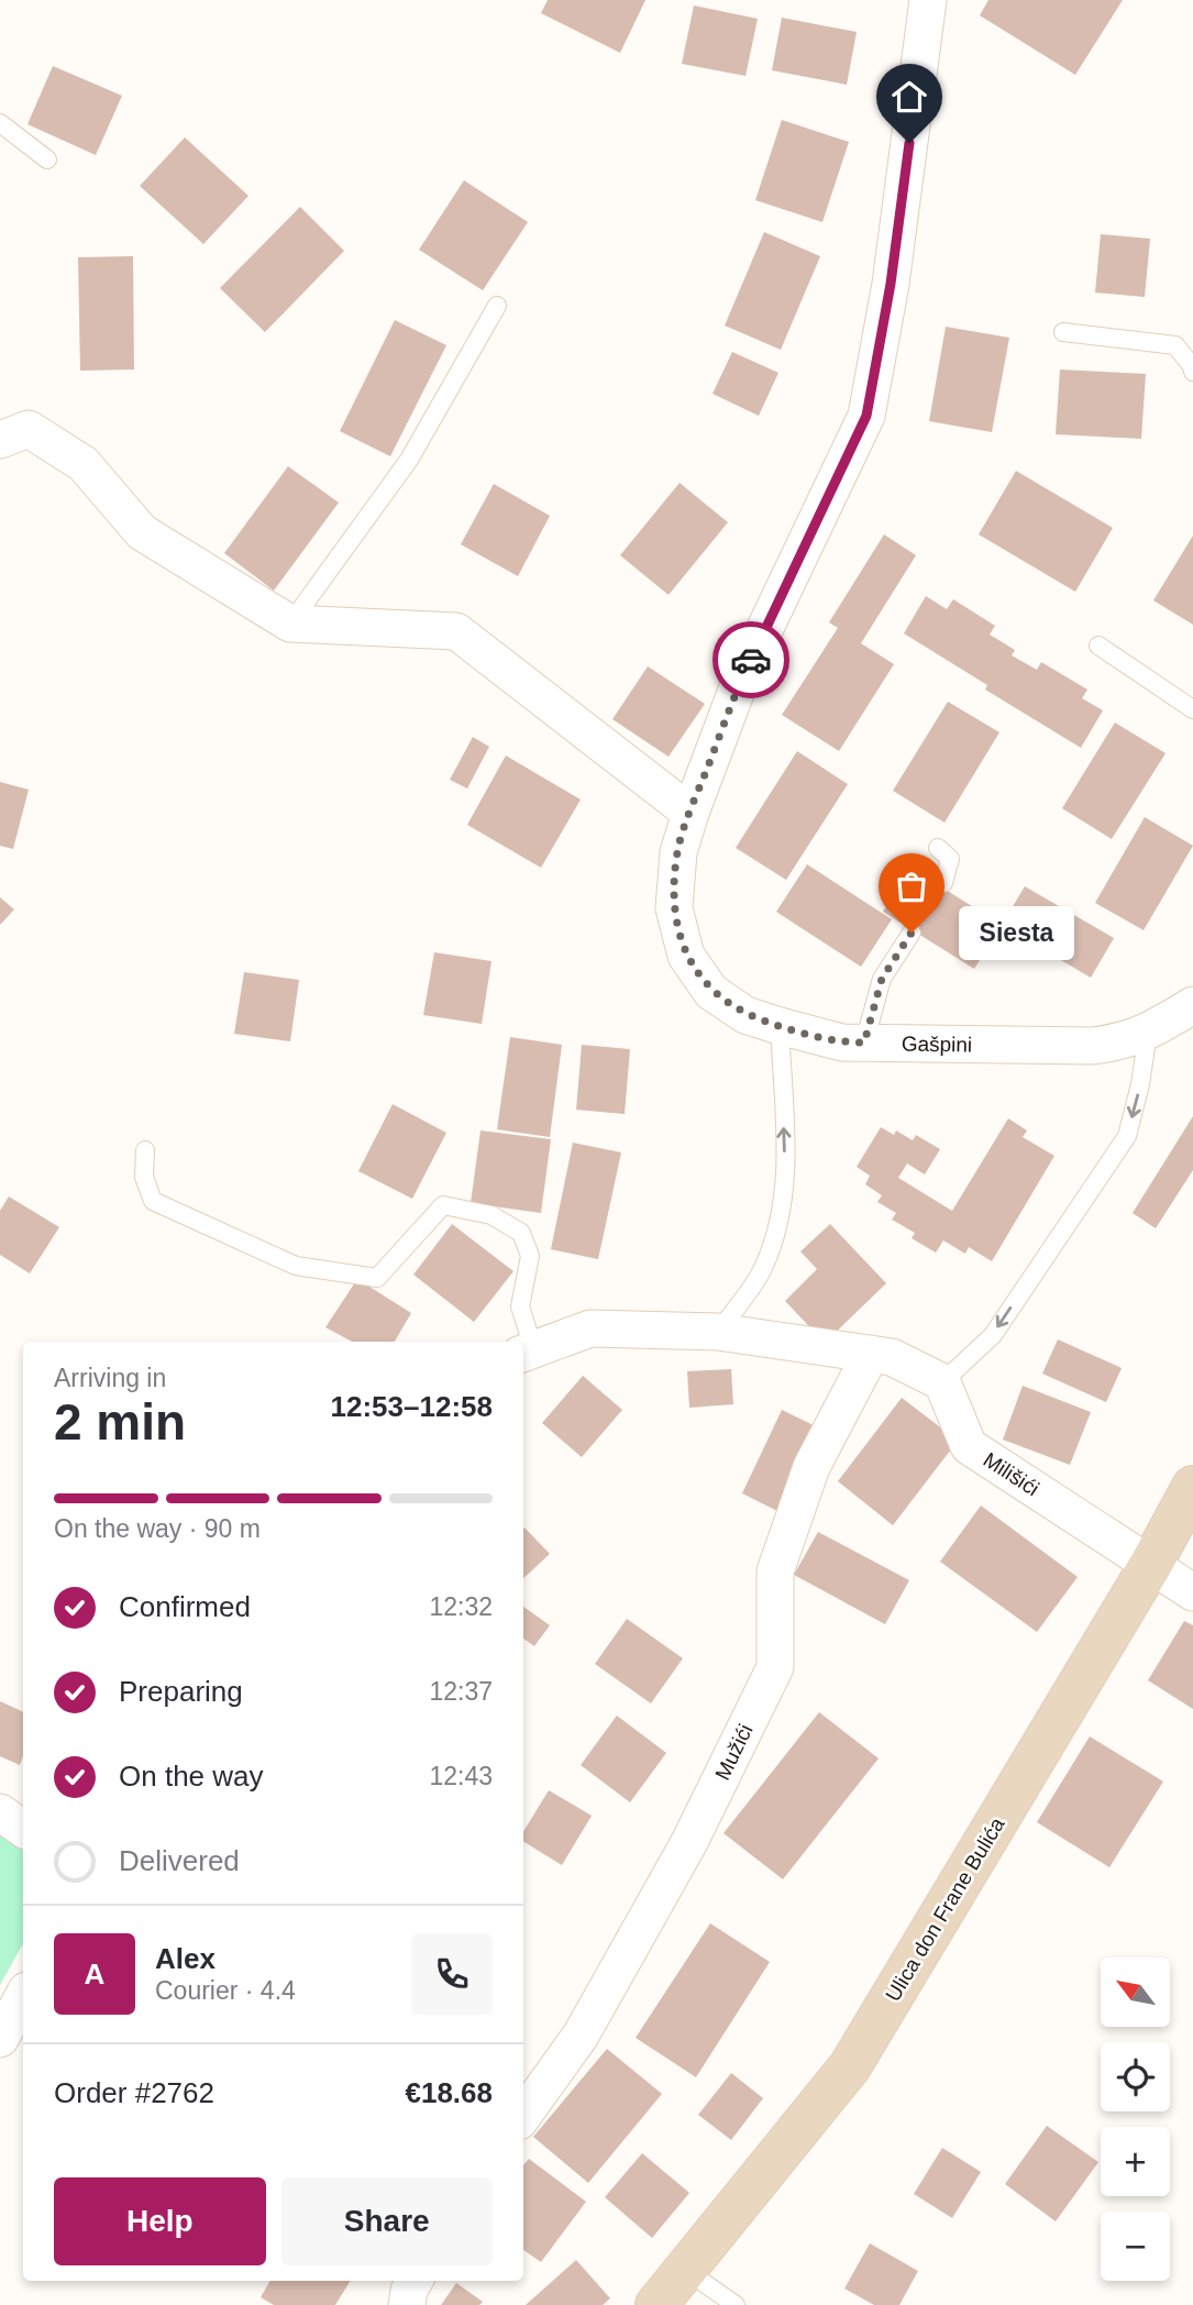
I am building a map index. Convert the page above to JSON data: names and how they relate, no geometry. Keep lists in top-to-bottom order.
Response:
{
  "streets": {
    "street": [
      "Gašpini",
      "Milišići",
      "Mužići",
      "Ulica don Frane Bulića"
    ]
  },
  "crossings": [
    ["Milišići", "Ulica don Frane Bulića"]
  ],
  "places": ["Siesta"],
  "north": "top left",
  "page": {
    "bubble": "Siesta",
    "heading": ["2 min", "Arriving in", "12:53–12:58"],
    "panel": [
      "Alex",
      "Courier · 4.4",
      "Order #2762",
      "€18.68"
    ],
    "bar": "On the way · 90 m",
    "list": [
      ["Confirmed", "12:32"],
      ["Preparing", "12:37"],
      ["On the way", "12:43"],
      "Delivered"
    ],
    "round": "A",
    "map_buttons": ["+", "−"],
    "buttons": ["Help", "Share"]
  }
}
